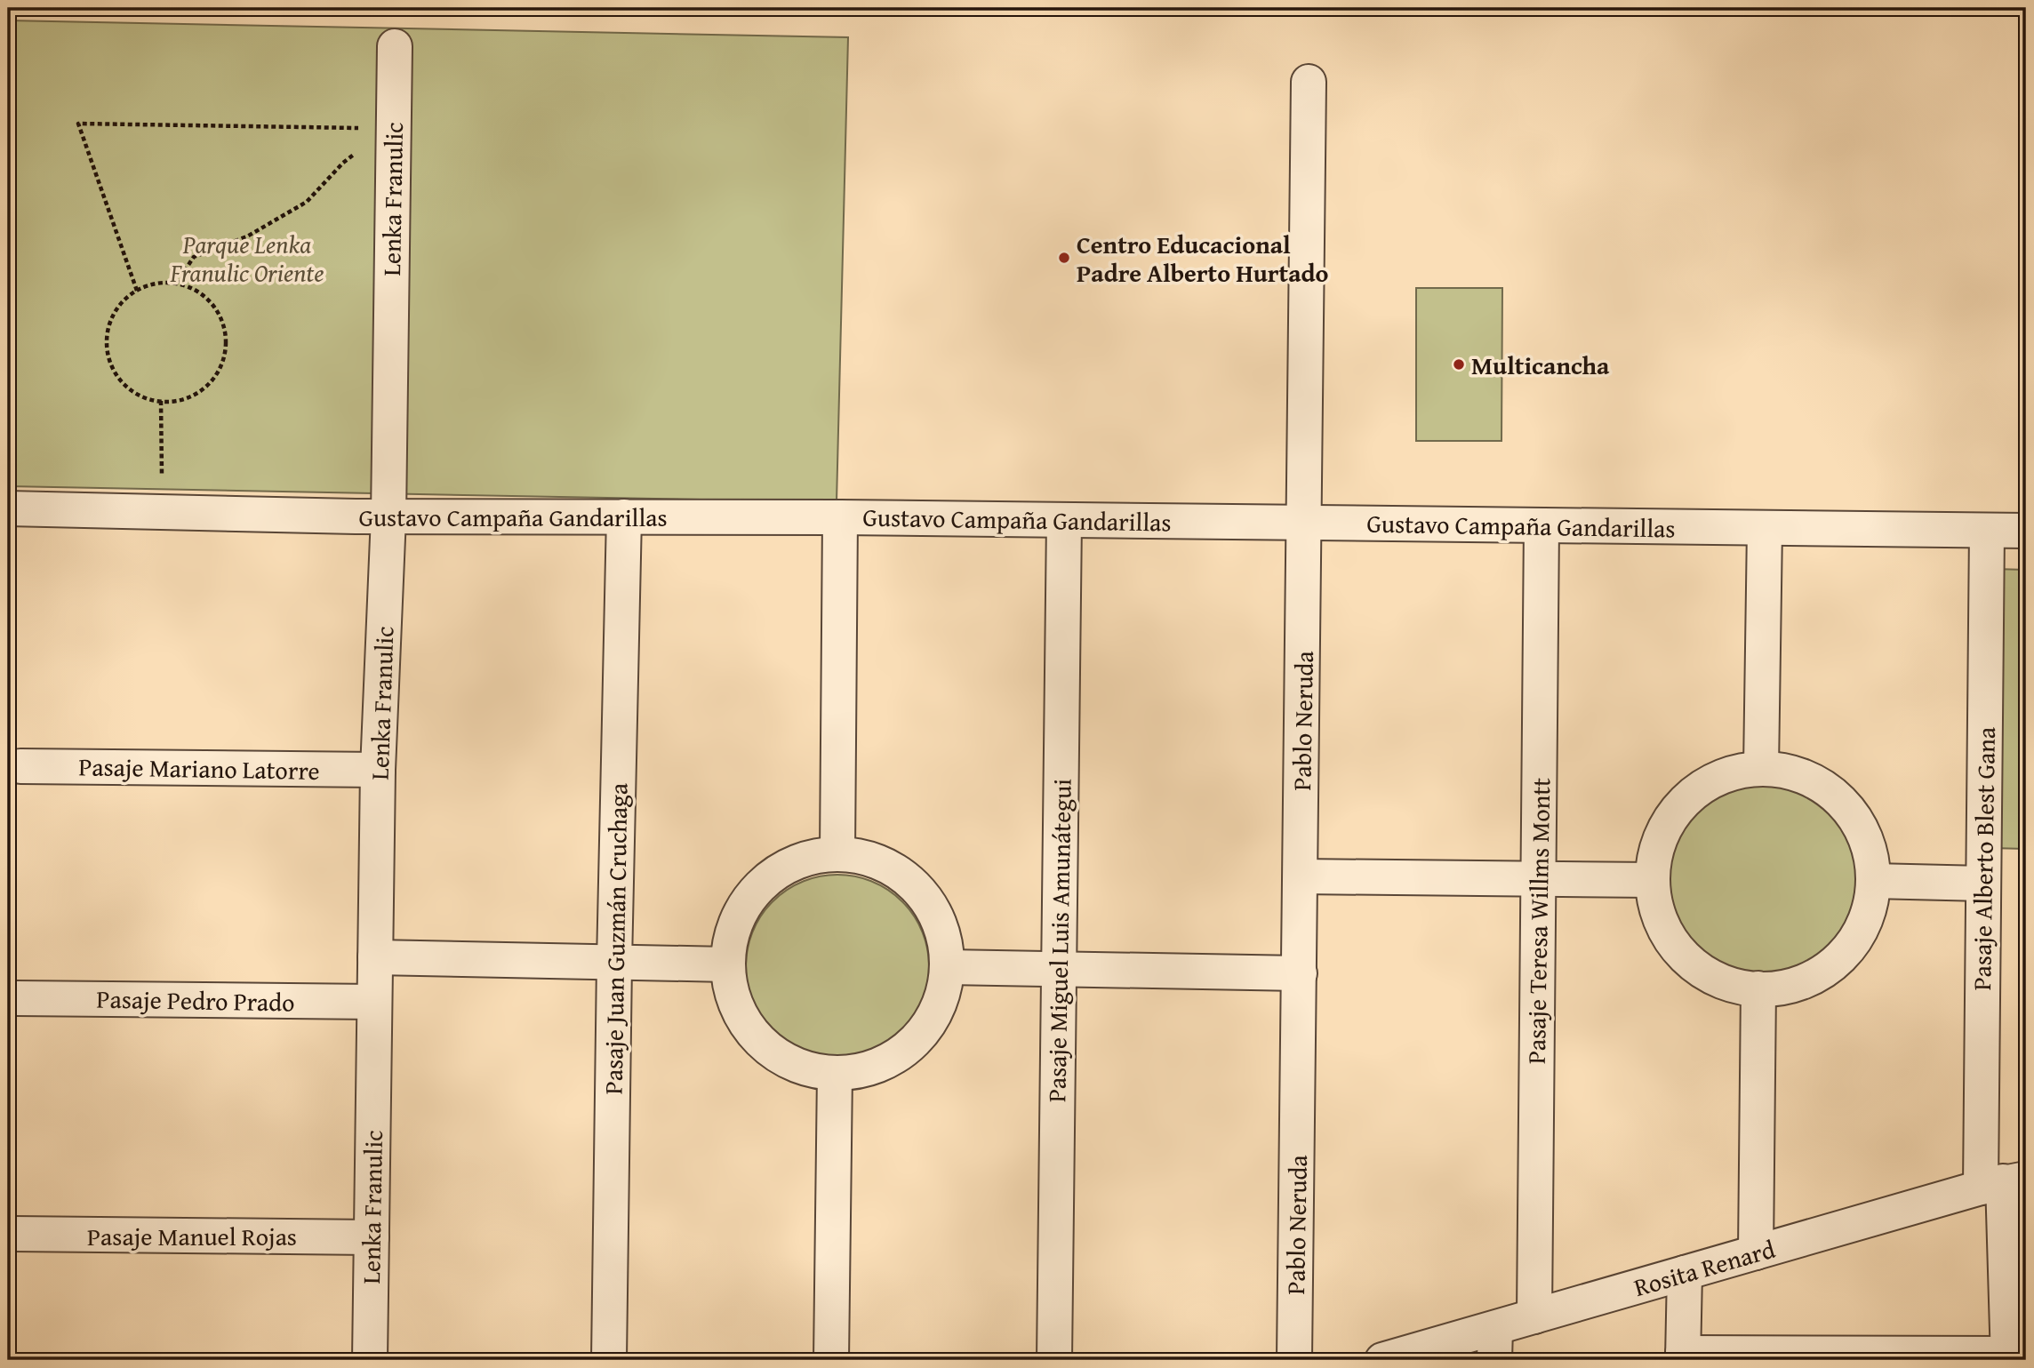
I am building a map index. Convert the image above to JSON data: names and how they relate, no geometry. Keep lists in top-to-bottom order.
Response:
{
  "streets": {
    "street": [
      "Lenka Franulic",
      "Gustavo Campaña Gandarillas",
      "Pablo Neruda",
      "Pasaje Mariano Latorre",
      "Pasaje Alberto Blest Gana",
      "Pasaje Teresa Willms Montt",
      "Pasaje Juan Guzmán Cruchaga",
      "Pasaje Miguel Luis Amunátegui",
      "Pasaje Pedro Prado",
      "Pasaje Manuel Rojas",
      "Rosita Renard"
    ]
  },
  "crossings": [
    ["Lenka Franulic", "Gustavo Campaña Gandarillas"],
    ["Lenka Franulic", "Pasaje Mariano Latorre"],
    ["Lenka Franulic", "Pasaje Pedro Prado"],
    ["Lenka Franulic", "Pasaje Manuel Rojas"],
    ["Gustavo Campaña Gandarillas", "Pablo Neruda"],
    ["Gustavo Campaña Gandarillas", "Pasaje Alberto Blest Gana"],
    ["Gustavo Campaña Gandarillas", "Pasaje Teresa Willms Montt"],
    ["Gustavo Campaña Gandarillas", "Pasaje Juan Guzmán Cruchaga"],
    ["Gustavo Campaña Gandarillas", "Pasaje Miguel Luis Amunátegui"],
    ["Pasaje Alberto Blest Gana", "Rosita Renard"],
    ["Pasaje Teresa Willms Montt", "Rosita Renard"]
  ],
  "parks": ["Parque Lenka Franulic Oriente"],
  "places": ["Centro Educacional Padre Alberto Hurtado", "Multicancha"]
}
